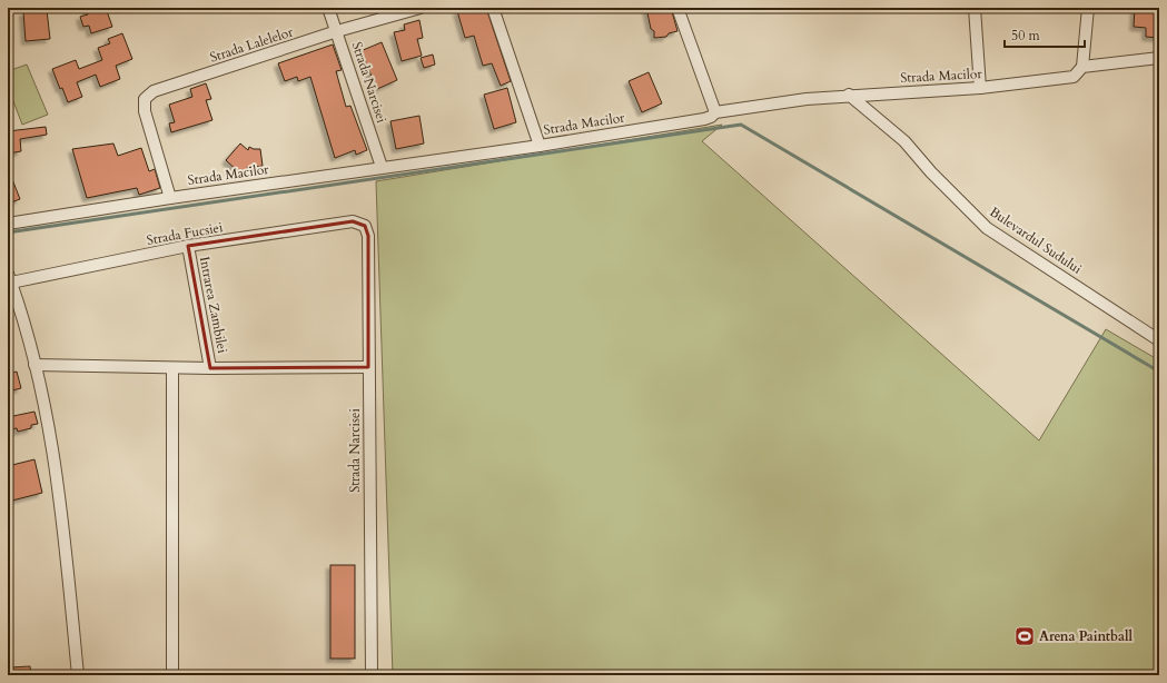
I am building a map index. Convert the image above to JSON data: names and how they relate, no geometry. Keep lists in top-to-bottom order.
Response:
{
  "streets": {
    "street": [
      "Strada Lalelelor",
      "Strada Macilor",
      "Strada Narcisei",
      "Strada Fucsiei",
      "Bulevardul Sudului",
      "Intrarea Zambilei"
    ]
  },
  "crossings": [
    ["Strada Lalelelor", "Strada Macilor"],
    ["Strada Lalelelor", "Strada Narcisei"],
    ["Strada Macilor", "Strada Narcisei"],
    ["Strada Macilor", "Bulevardul Sudului"],
    ["Strada Narcisei", "Strada Fucsiei"],
    ["Strada Fucsiei", "Intrarea Zambilei"]
  ],
  "places": {
    "sports": ["Arena Paintball"]
  },
  "scale_bar": "50 m"
}
